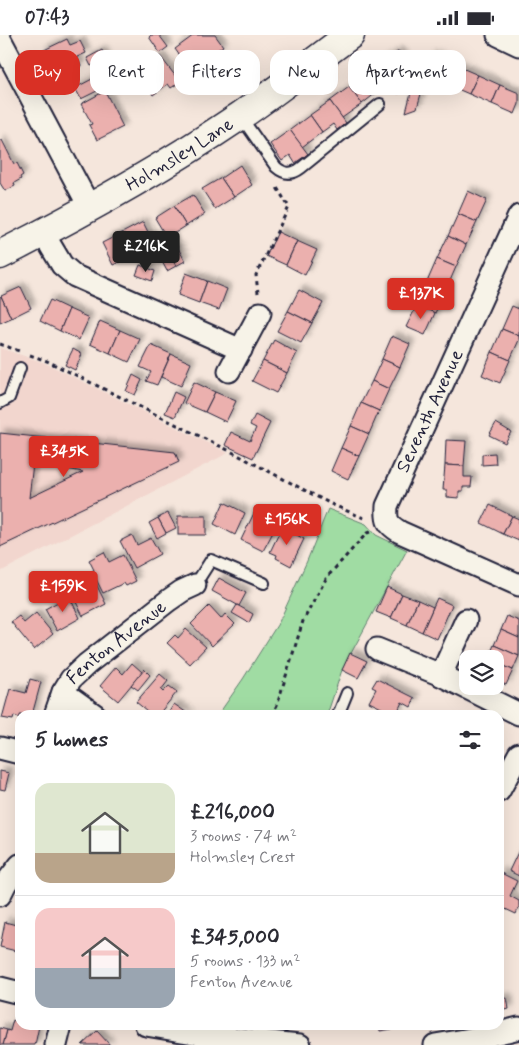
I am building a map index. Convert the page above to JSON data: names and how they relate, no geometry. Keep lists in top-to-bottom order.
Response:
{
  "streets": {
    "street": ["Holmsley Lane", "Seventh Avenue", "Fenton Avenue"]
  },
  "page": {
    "status": "07:43",
    "chip": [
      "Buy",
      "Rent",
      "Filters",
      "New",
      "Apartment"
    ],
    "price": [
      "£216K",
      "£137K",
      "£345K",
      "£156K",
      "£159K"
    ],
    "heading": "5 homes",
    "list": [
      {
        "name": "£216,000",
        "note": "3 rooms · 74 m² · Holmsley Crest"
      },
      {
        "name": "£345,000",
        "note": "5 rooms · 133 m² · Fenton Avenue"
      }
    ]
  }
}
